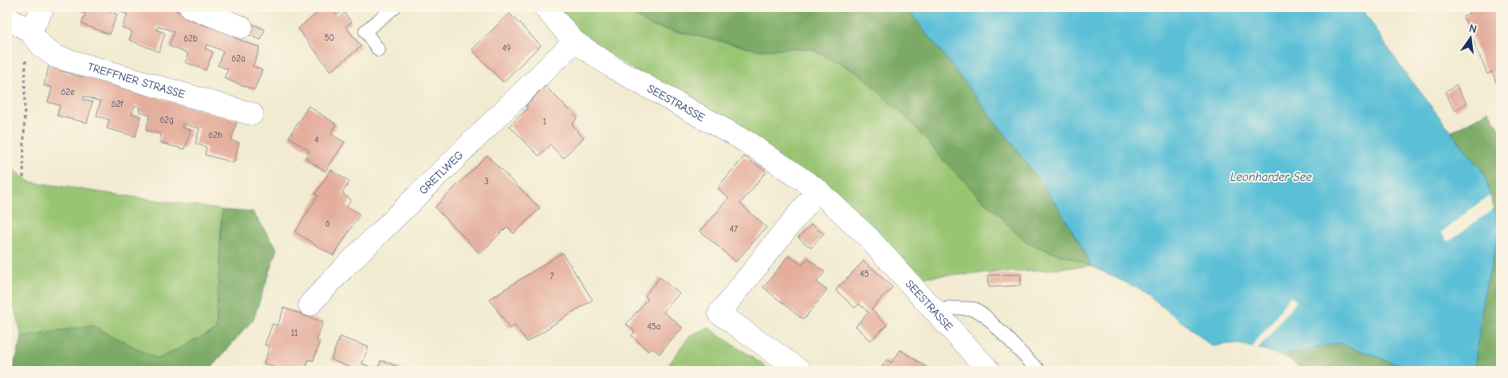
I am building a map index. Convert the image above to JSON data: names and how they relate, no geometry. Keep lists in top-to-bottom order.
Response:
{
  "streets": {
    "street": ["TREFFNER STRASSE", "SEESTRASSE", "GRETLWEG"]
  },
  "crossings": [
    ["SEESTRASSE", "GRETLWEG"]
  ],
  "water": ["Leonharder See"],
  "house_numbers": [
    "50",
    "62b",
    "49",
    "62a",
    "62e",
    "62f",
    "62g",
    "1",
    "62h",
    "4",
    "3",
    "6",
    "47",
    "45",
    "7",
    "45a",
    "11"
  ],
  "north": "top"
}
